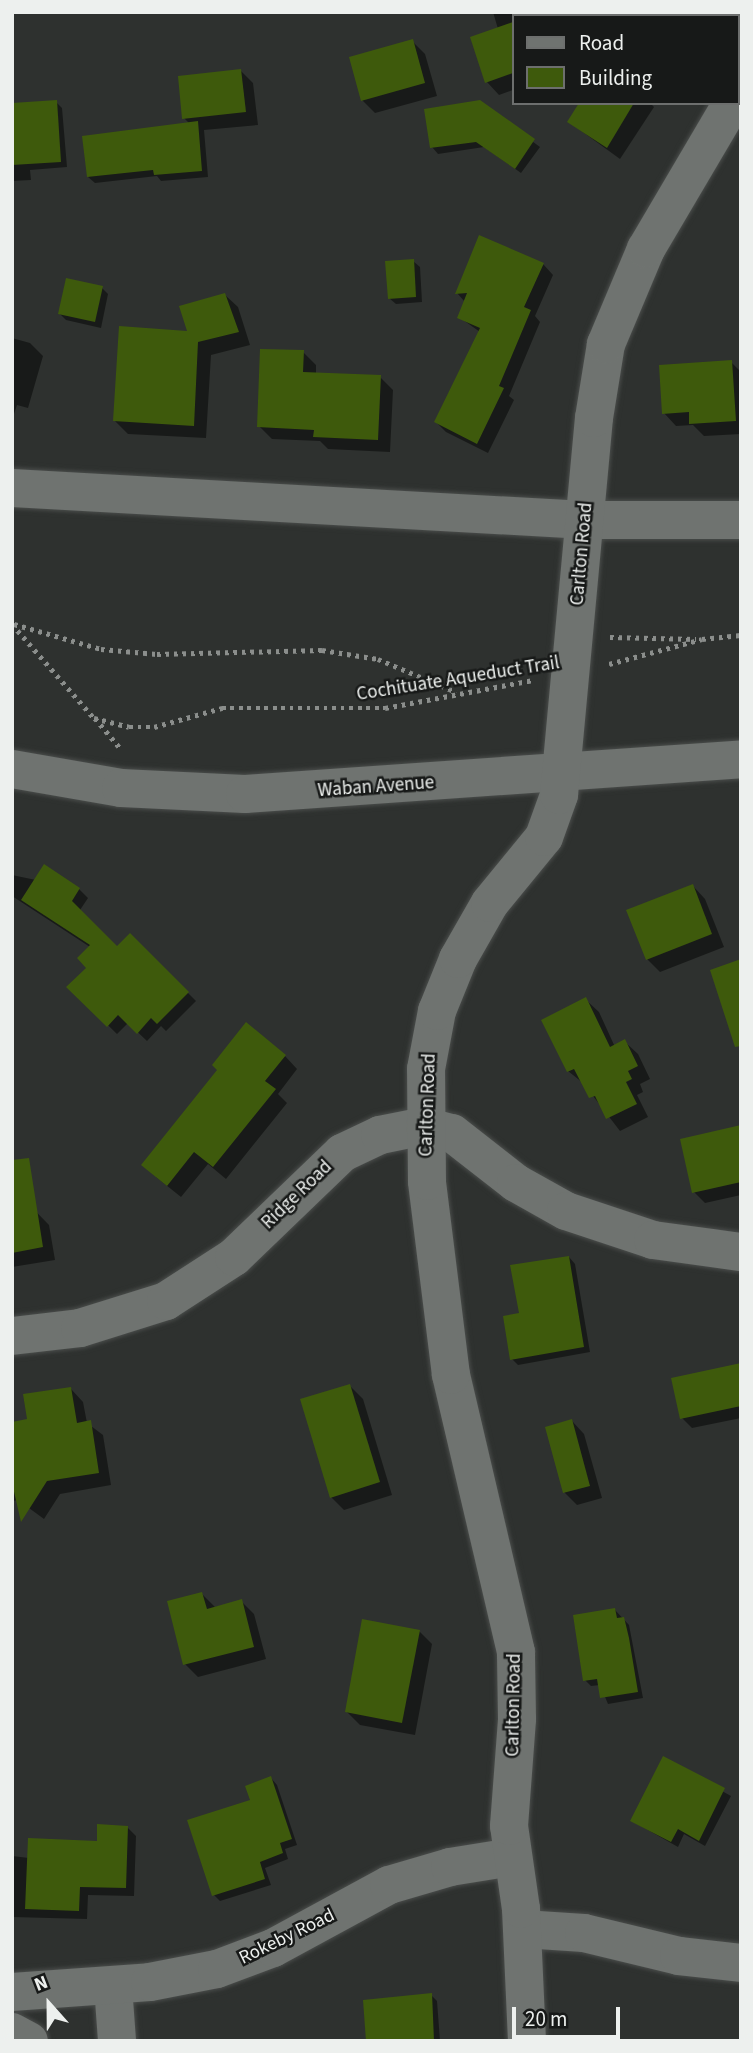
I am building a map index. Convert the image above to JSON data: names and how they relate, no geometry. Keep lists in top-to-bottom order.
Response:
{
  "streets": {
    "street": [
      "Carlton Road",
      "Waban Avenue",
      "Ridge Road",
      "Rokeby Road"
    ],
    "path": ["Cochituate Aqueduct Trail"]
  },
  "crossings": [
    ["Carlton Road", "Cochituate Aqueduct Trail"],
    ["Carlton Road", "Waban Avenue"],
    ["Carlton Road", "Ridge Road"],
    ["Carlton Road", "Rokeby Road"]
  ],
  "legend": ["Road", "Building"],
  "scale_bar": "20 m",
  "north": "top"
}
